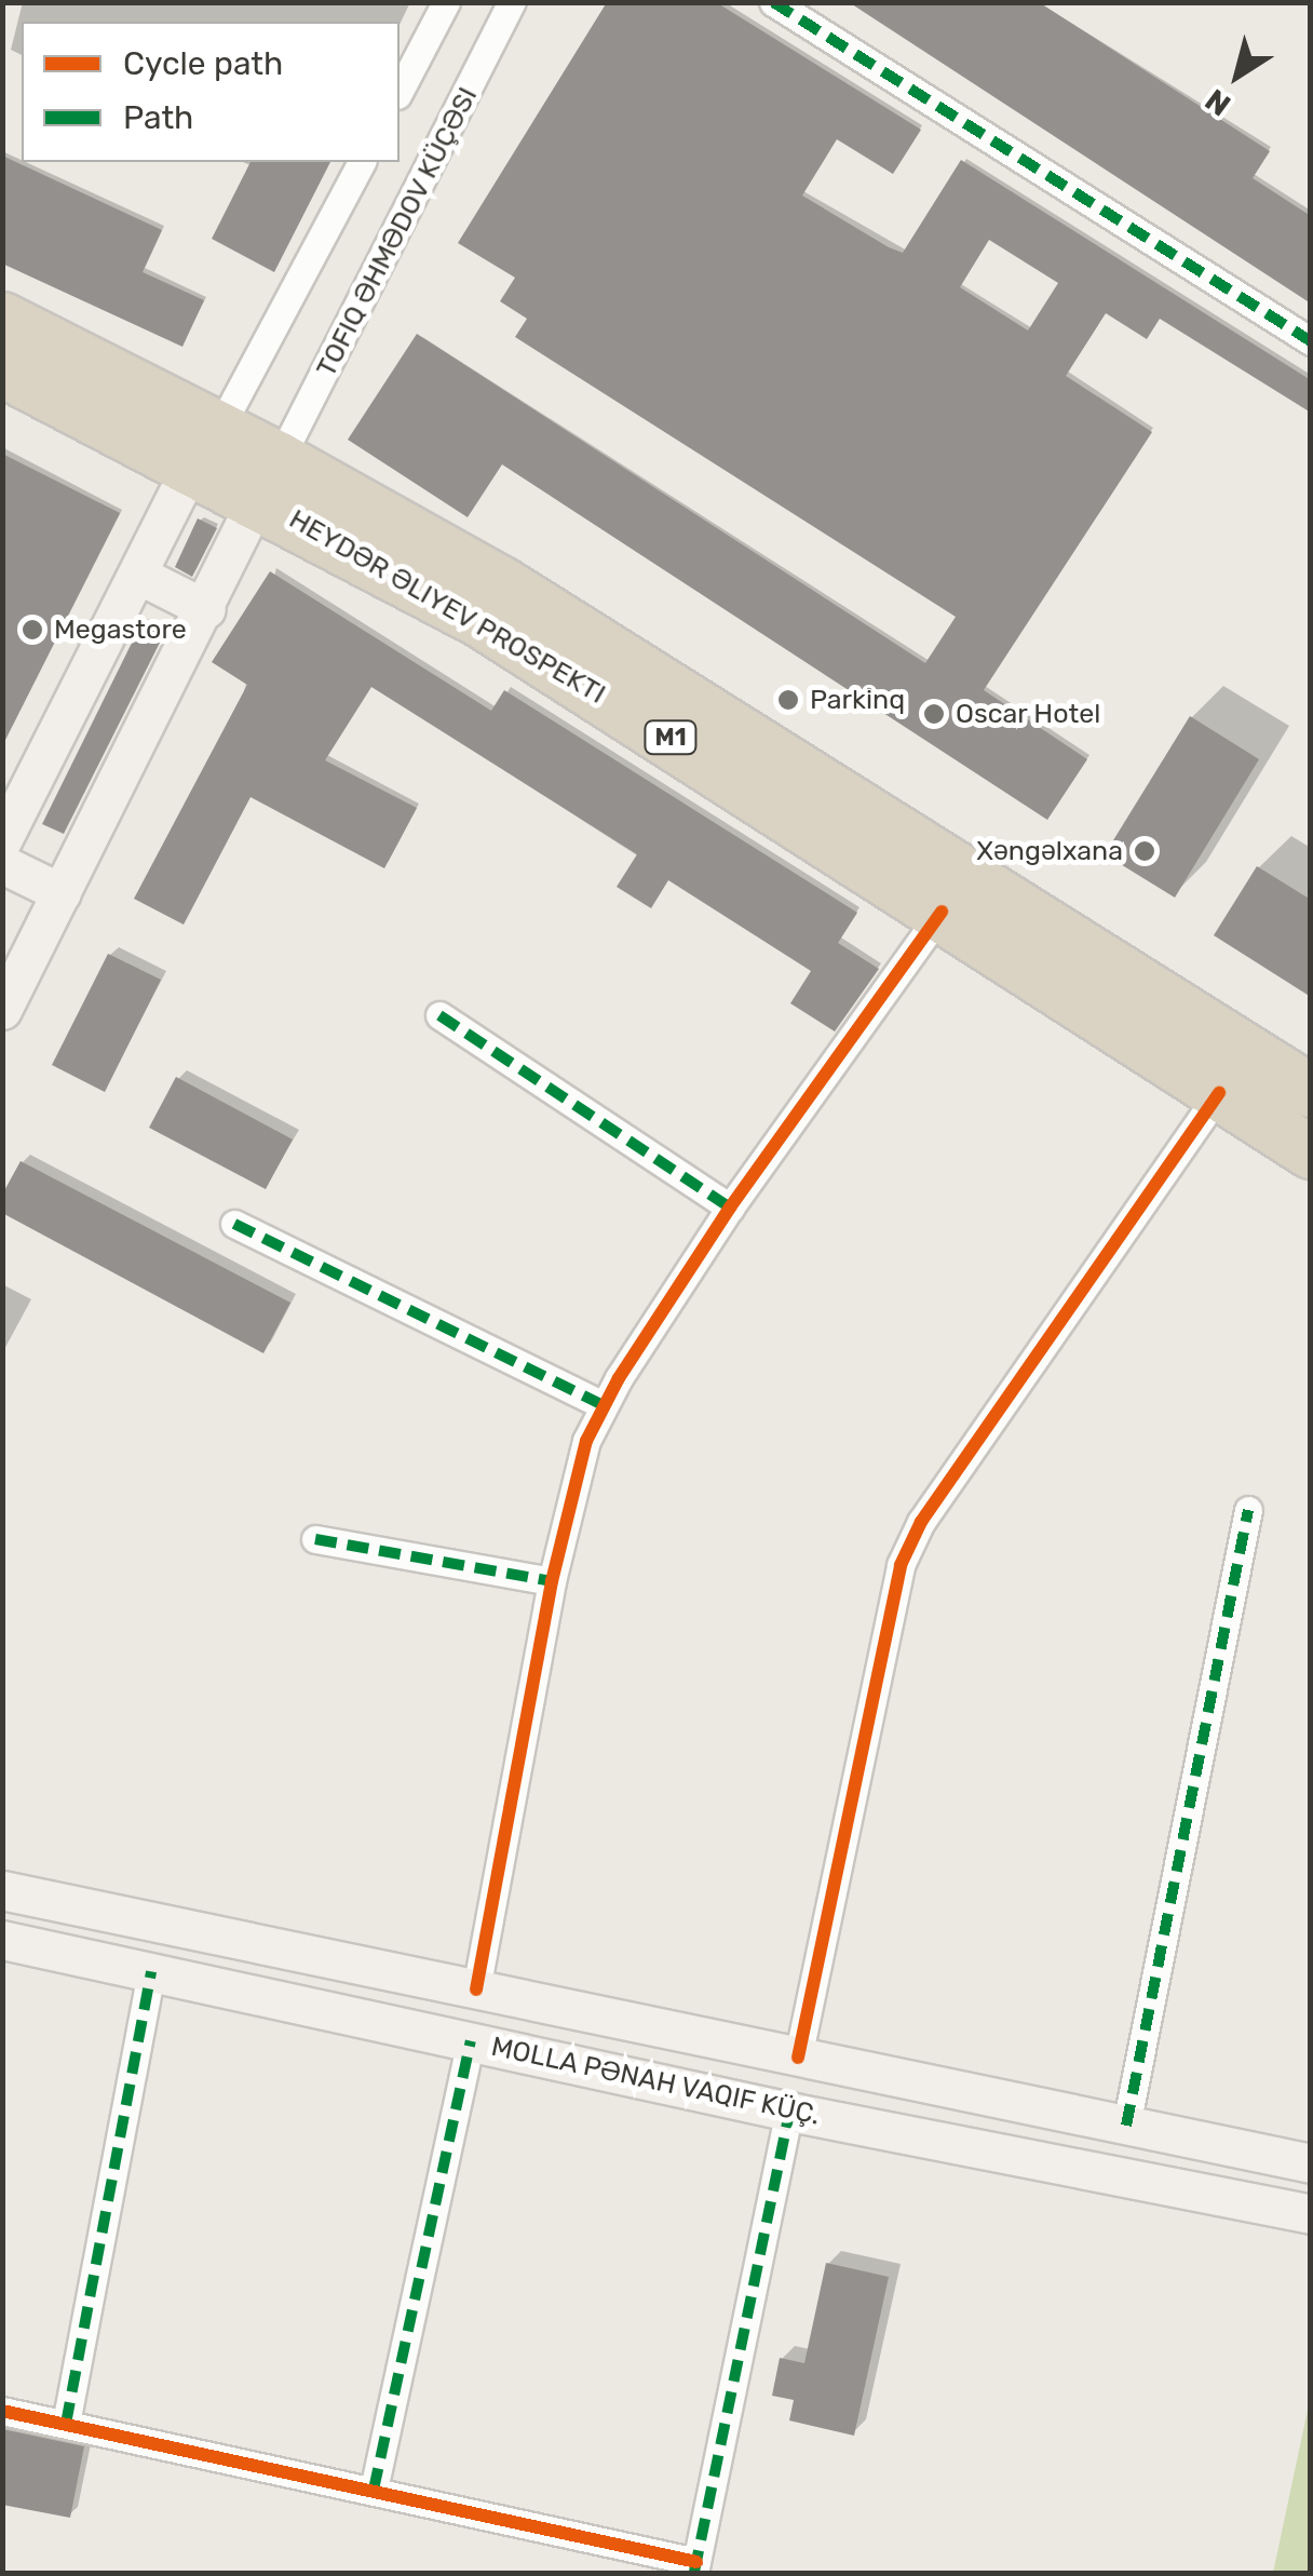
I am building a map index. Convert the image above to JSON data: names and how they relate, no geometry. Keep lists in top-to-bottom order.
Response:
{
  "streets": {
    "highway": ["HEYDƏR ƏLIYEV PROSPEKTI", "M1"],
    "main road": ["MOLLA PƏNAH VAQIF KÜÇ."],
    "street": ["TOFIQ ƏHMƏDOV KÜÇƏSI"]
  },
  "crossings": [
    ["TOFIQ ƏHMƏDOV KÜÇƏSI", "HEYDƏR ƏLIYEV PROSPEKTI"]
  ],
  "places": [
    "Megastore",
    "Parkinq",
    "Oscar Hotel",
    "Xəngəlxana"
  ],
  "legend": ["Cycle path", "Path"],
  "north": "bottom left"
}
